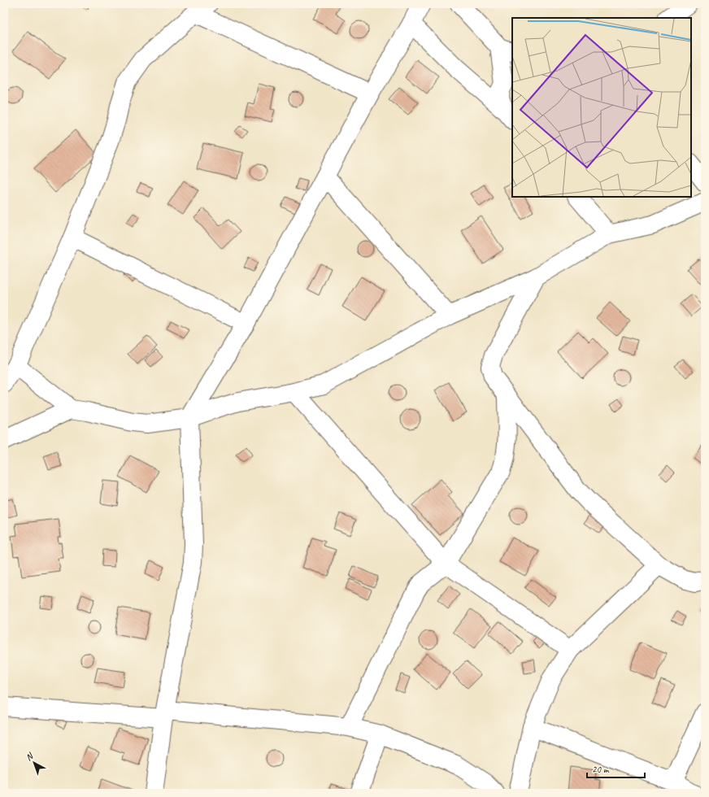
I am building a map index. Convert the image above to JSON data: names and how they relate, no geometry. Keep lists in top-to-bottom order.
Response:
{
  "scale_bar": "20 m",
  "north": "top left"
}
